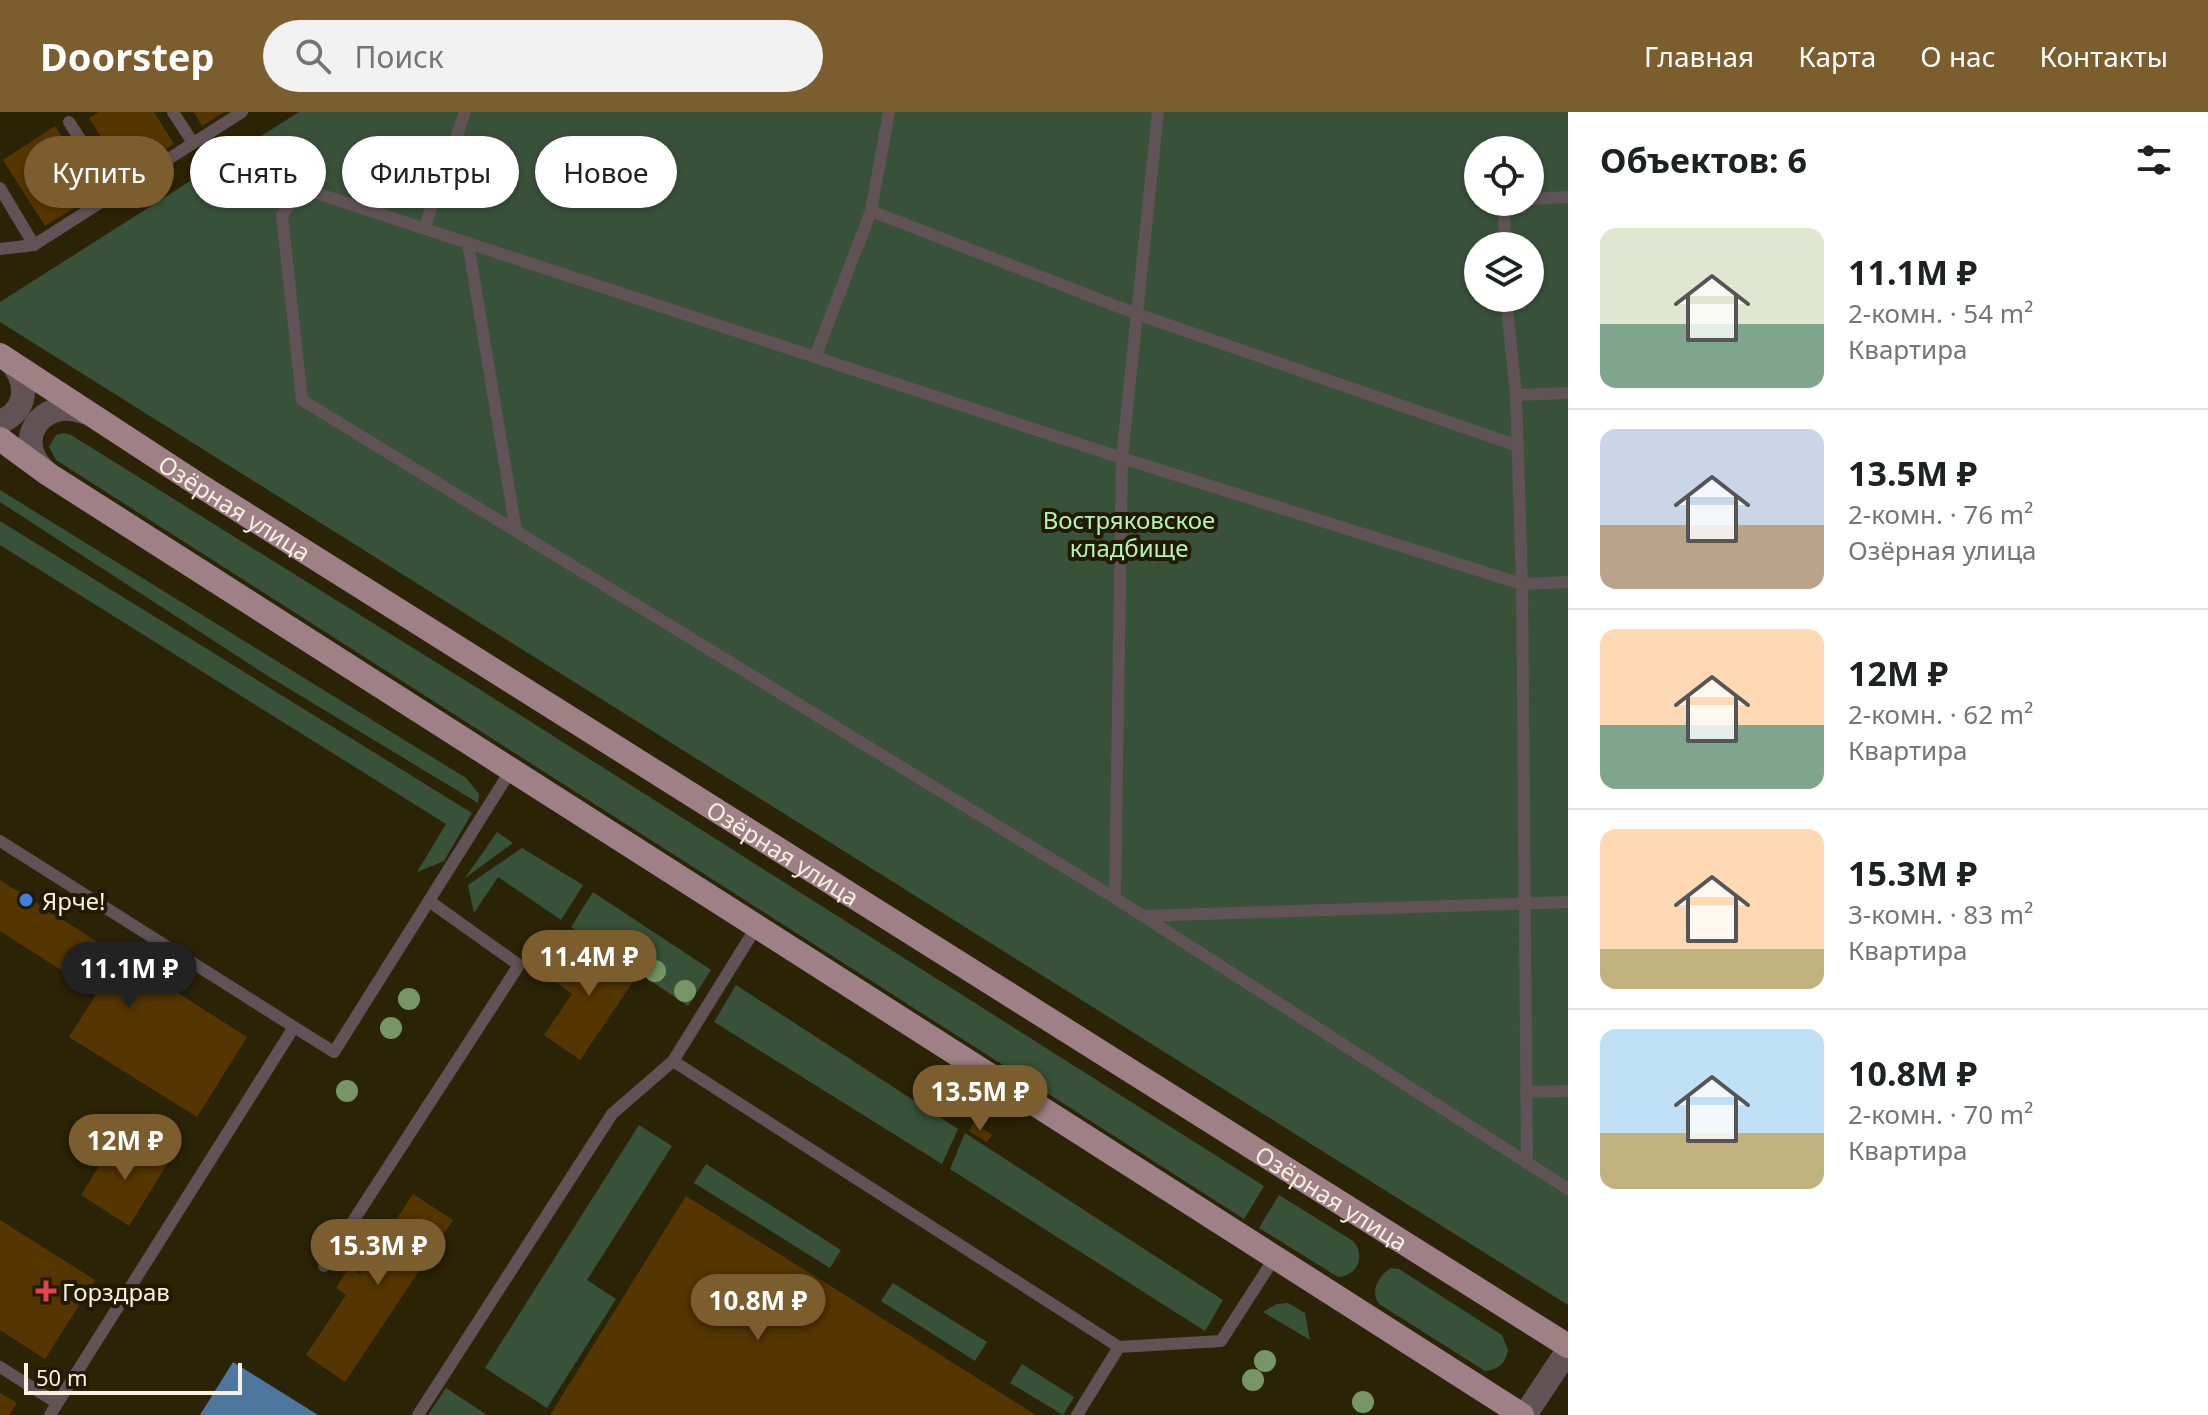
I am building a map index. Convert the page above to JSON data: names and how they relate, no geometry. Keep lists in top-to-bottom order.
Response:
{
  "streets": {
    "main road": ["Озёрная улица"]
  },
  "parks": ["Востряковское кладбище"],
  "places": {
    "other": ["Ярче!"],
    "health": ["Горздрав"]
  },
  "scale_bar": "50 m",
  "page": {
    "header": "Doorstep",
    "search": "Поиск",
    "nav": [
      "Главная",
      "Карта",
      "О нас",
      "Контакты"
    ],
    "heading": "Объектов: 6",
    "chip": [
      "Купить",
      "Снять",
      "Фильтры",
      "Новое"
    ],
    "list": [
      {
        "name": "11.1M ₽",
        "note": "2-комн. · 54 m² · Квартира"
      },
      {
        "name": "13.5M ₽",
        "note": "2-комн. · 76 m² · Озёрная улица"
      },
      {
        "name": "12M ₽",
        "note": "2-комн. · 62 m² · Квартира"
      },
      {
        "name": "15.3M ₽",
        "note": "3-комн. · 83 m² · Квартира"
      },
      {
        "name": "10.8M ₽",
        "note": "2-комн. · 70 m² · Квартира"
      }
    ],
    "price": [
      "11.4M ₽",
      "11.1M ₽",
      "13.5M ₽",
      "12M ₽",
      "15.3M ₽",
      "10.8M ₽"
    ],
    "scale": "50 m"
  }
}
